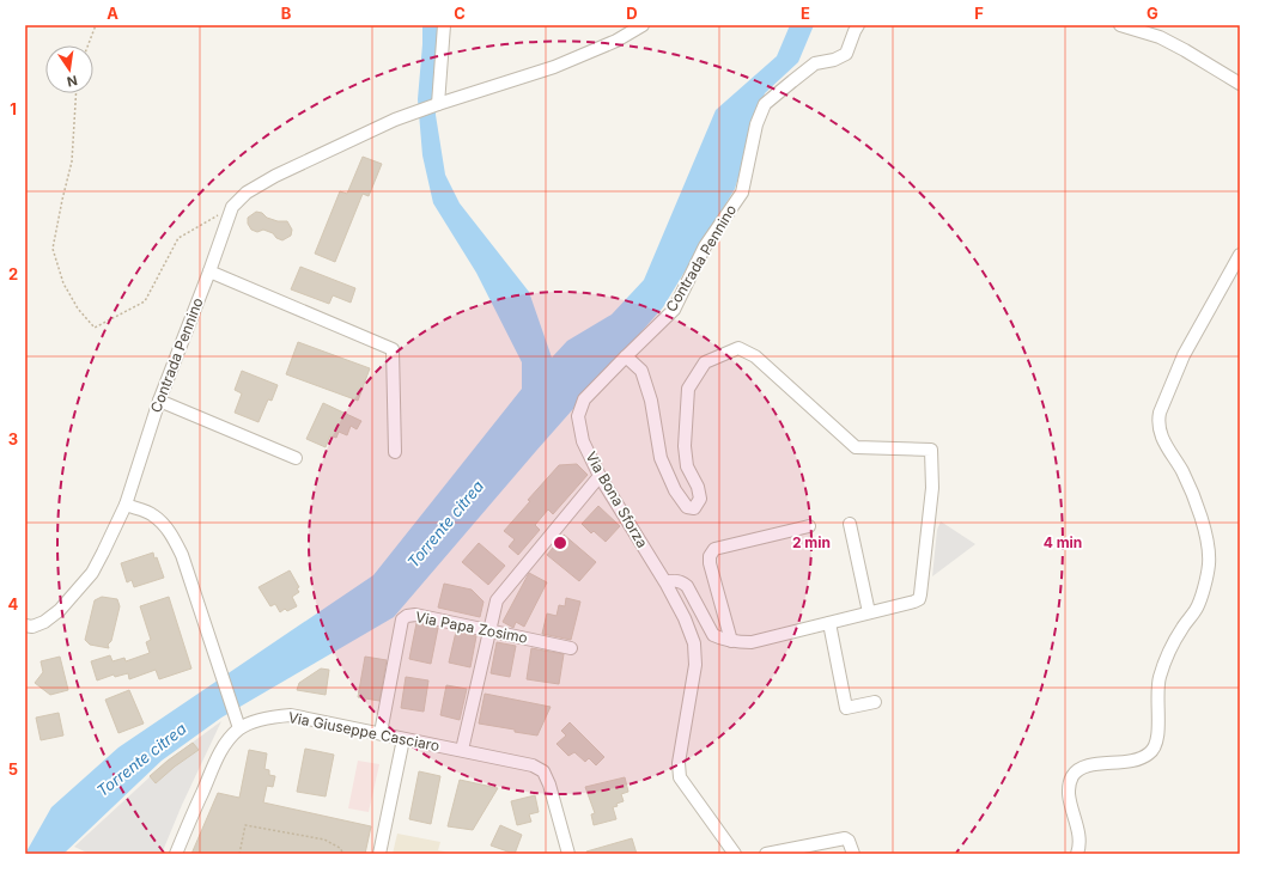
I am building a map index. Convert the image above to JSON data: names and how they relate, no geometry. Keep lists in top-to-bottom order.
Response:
{
  "streets": {
    "street": [
      "Contrada Pennino",
      "Via Bona Sforza",
      "Via Papa Zosimo",
      "Via Giuseppe Casciaro"
    ]
  },
  "crossings": [
    ["Contrada Pennino", "Via Bona Sforza"],
    ["Via Papa Zosimo", "Via Giuseppe Casciaro"]
  ],
  "water": ["Torrente citrea"],
  "north": "bottom",
  "grid": {
    "columns": [
      "A",
      "B",
      "C",
      "D",
      "E",
      "F",
      "G"
    ],
    "rows": [
      "1",
      "2",
      "3",
      "4",
      "5"
    ]
  },
  "rings": ["2 min", "4 min"]
}
